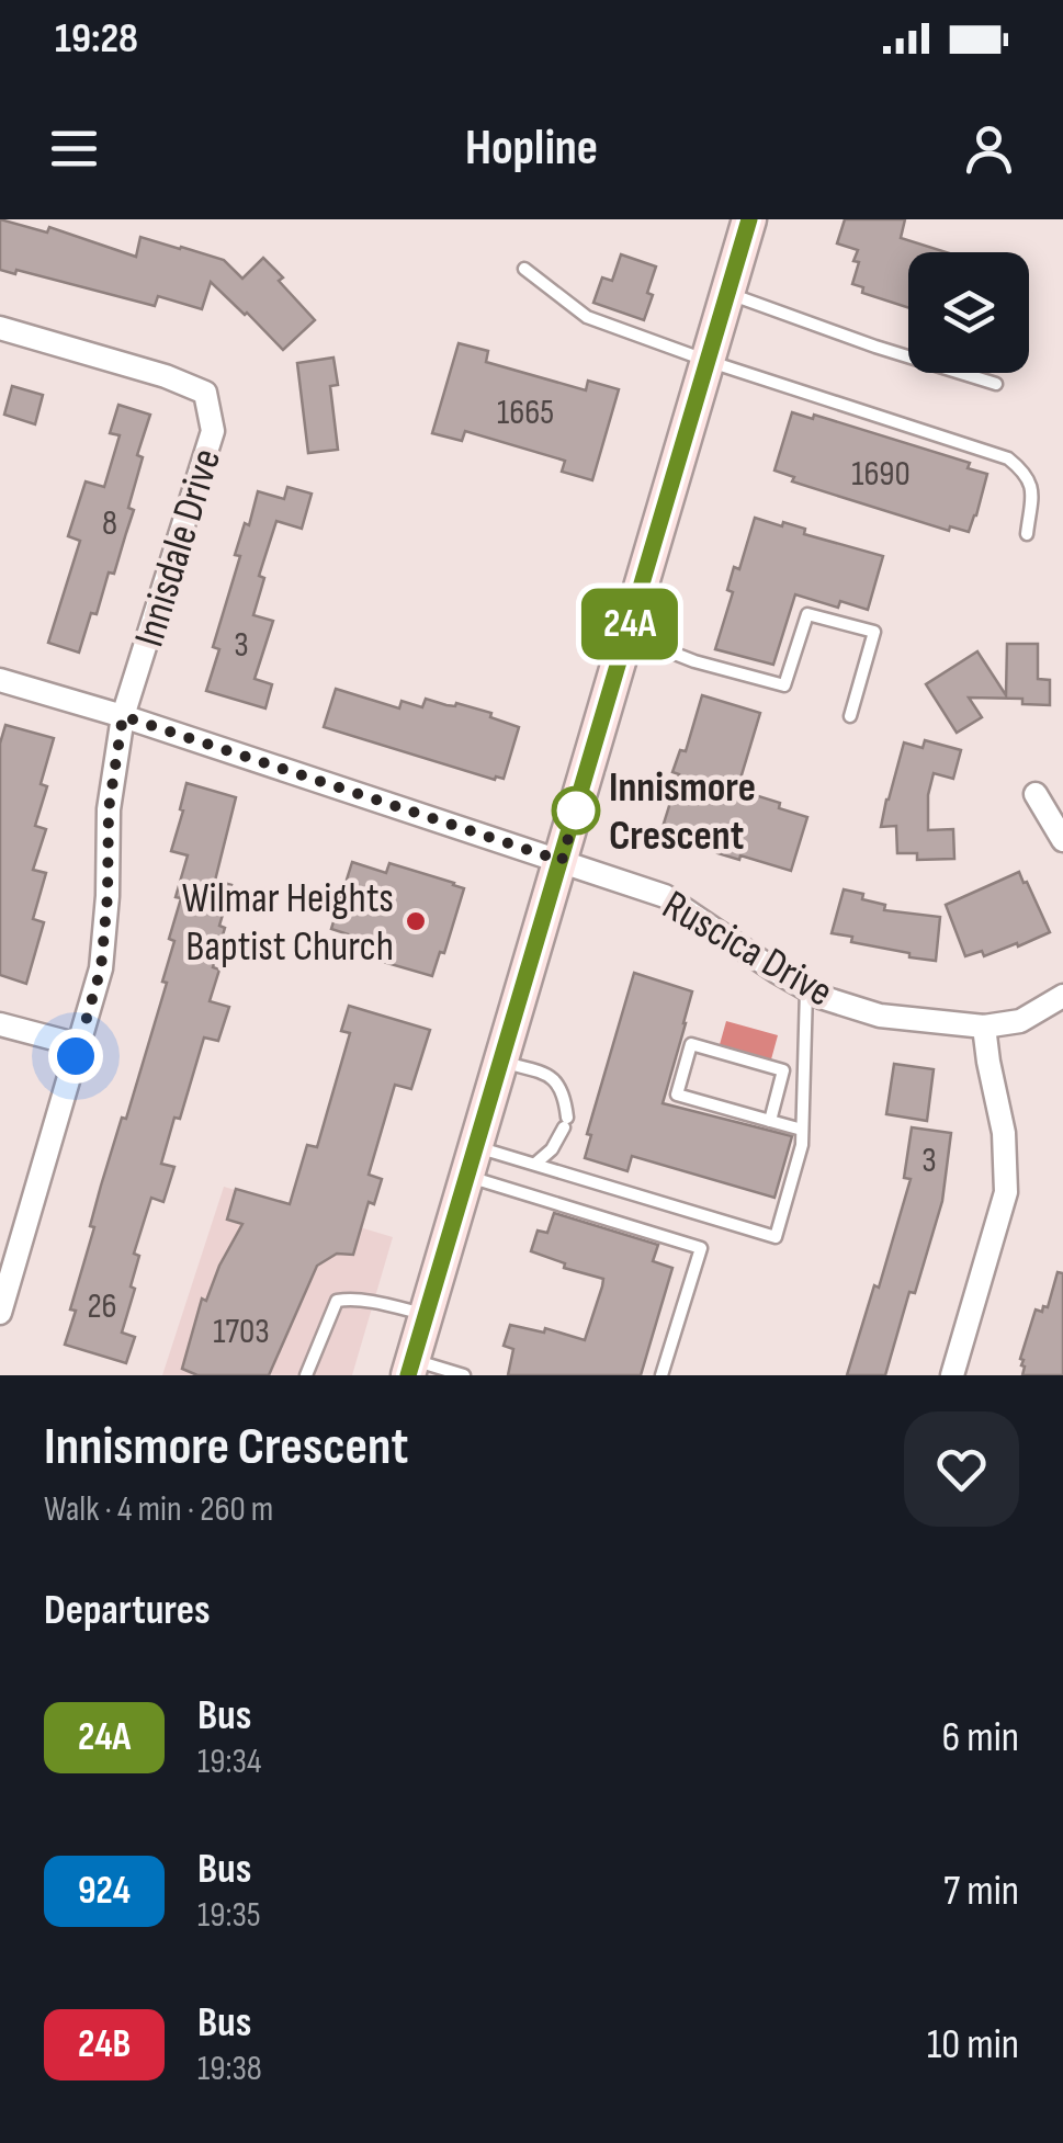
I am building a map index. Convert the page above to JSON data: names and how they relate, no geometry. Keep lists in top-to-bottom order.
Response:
{
  "streets": {
    "street": ["Innisdale Drive", "Ruscica Drive"]
  },
  "places": ["Innismore Crescent", "Wilmar Heights Baptist Church"],
  "lines": ["bus line 24A"],
  "house_numbers": [
    "1665",
    "1690",
    "8",
    "3",
    "3",
    "26",
    "1703"
  ],
  "page": {
    "status": "19:28",
    "header": "Hopline",
    "on_map": "24A",
    "heading": [
      ["Innismore Crescent", "Walk · 4 min · 260 m"],
      "Departures"
    ],
    "list": [
      {
        "mark": "24A",
        "name": "Bus",
        "note": "19:34",
        "value": "6 min"
      },
      {
        "mark": "924",
        "name": "Bus",
        "note": "19:35",
        "value": "7 min"
      },
      {
        "mark": "24B",
        "name": "Bus",
        "note": "19:38",
        "value": "10 min"
      }
    ]
  }
}
